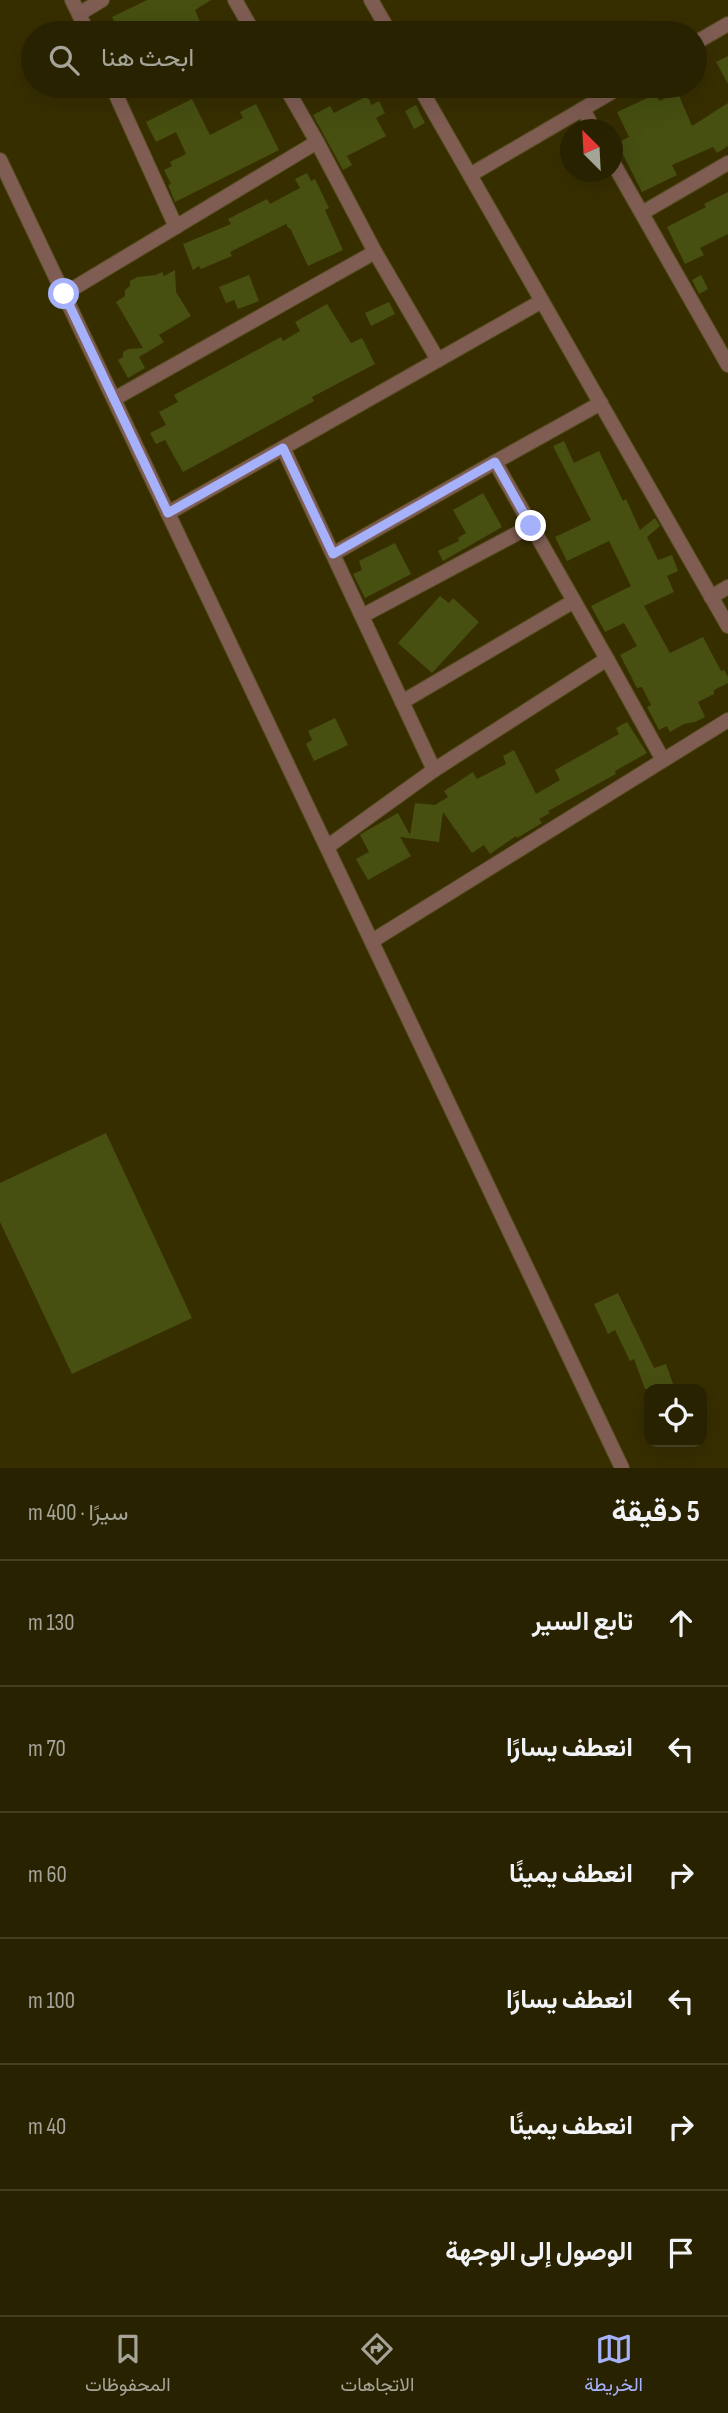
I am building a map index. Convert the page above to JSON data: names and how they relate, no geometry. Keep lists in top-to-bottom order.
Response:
{
  "north": "top left",
  "page": {
    "search": "ابحث هنا",
    "heading": ["5 دقيقة", "سيرًا · 400 m"],
    "list": [
      ["تابع السير", "130 m"],
      ["انعطف يسارًا", "70 m"],
      ["انعطف يمينًا", "60 m"],
      ["انعطف يسارًا", "100 m"],
      ["انعطف يمينًا", "40 m"],
      "الوصول إلى الوجهة"
    ],
    "nav": ["الخريطة", "الاتجاهات", "المحفوظات"]
  }
}
